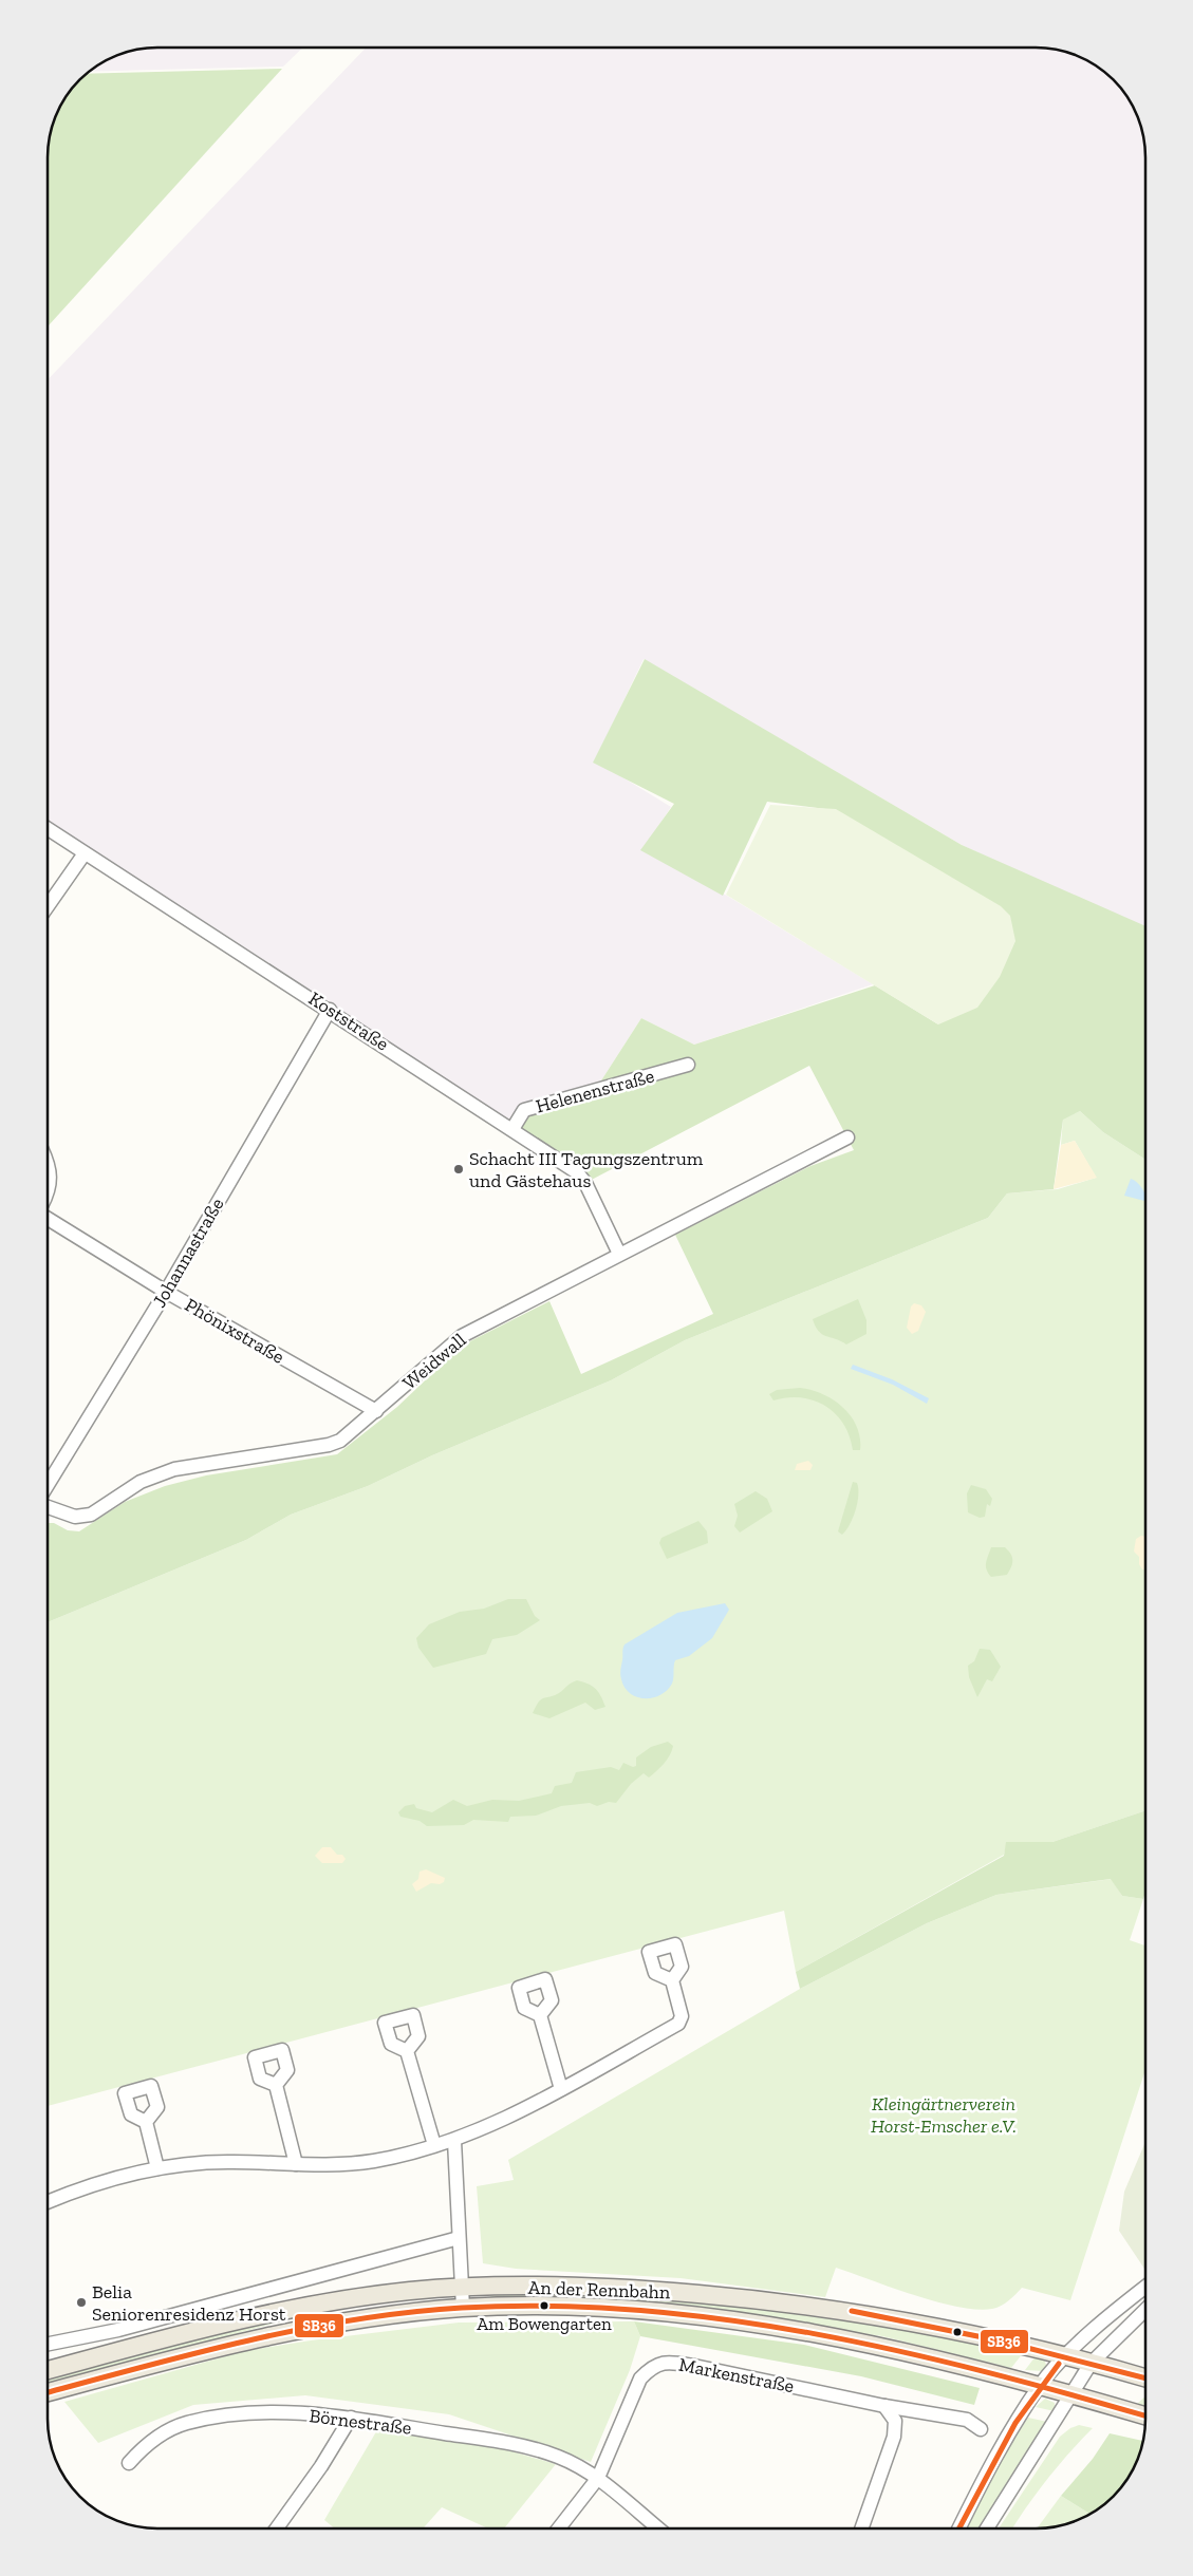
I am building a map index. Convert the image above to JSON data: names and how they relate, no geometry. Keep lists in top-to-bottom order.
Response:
{
  "streets": {
    "main road": ["An der Rennbahn"],
    "street": [
      "Koststraße",
      "Helenenstraße",
      "Johannastraße",
      "Phönixstraße",
      "Weidwall",
      "Markenstraße",
      "Börnestraße"
    ]
  },
  "crossings": [
    ["Koststraße", "Helenenstraße"],
    ["Koststraße", "Johannastraße"],
    ["Koststraße", "Weidwall"],
    ["Johannastraße", "Phönixstraße"],
    ["Phönixstraße", "Weidwall"],
    ["Markenstraße", "Börnestraße"]
  ],
  "parks": ["Kleingärtnerverein Horst-Emscher e.V."],
  "places": ["Schacht III Tagungszentrum und Gästehaus", "Belia Seniorenresidenz Horst", "Am Bowengarten"],
  "lines": ["transit line SB36"]
}
